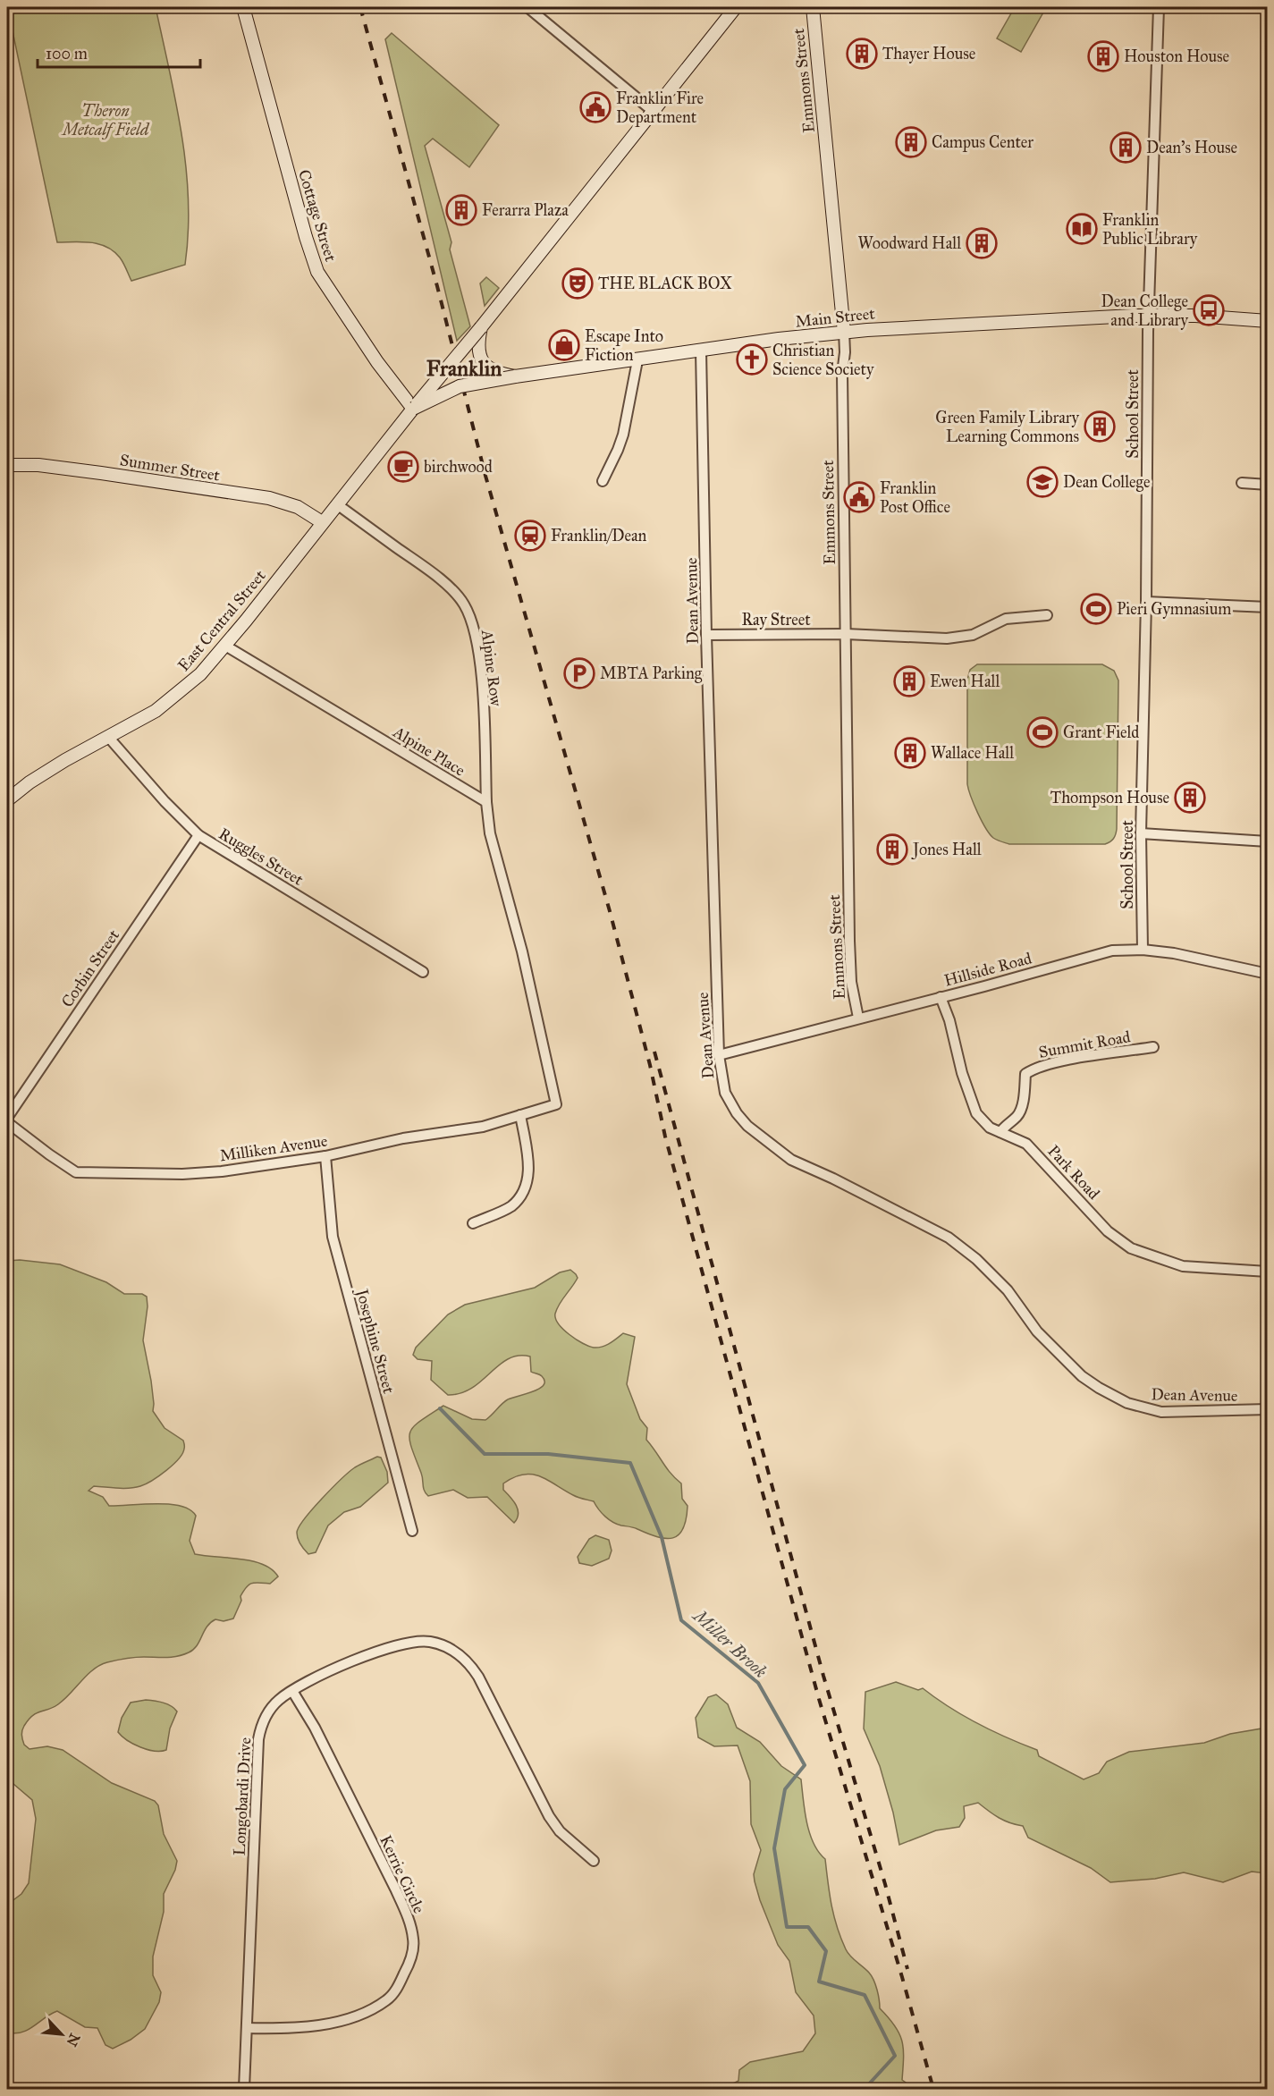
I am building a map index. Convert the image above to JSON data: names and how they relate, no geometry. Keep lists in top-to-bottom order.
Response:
{
  "streets": {
    "main road": [
      "Emmons Street",
      "Cottage Street",
      "Main Street",
      "Summer Street",
      "East Central Street"
    ],
    "street": [
      "School Street",
      "Dean Avenue",
      "Ray Street",
      "Alpine Row",
      "Alpine Place",
      "Ruggles Street",
      "Corbin Street",
      "Hillside Road",
      "Summit Road",
      "Milliken Avenue",
      "Park Road",
      "Josephine Street",
      "Longobardi Drive",
      "Kerrie Circle"
    ]
  },
  "crossings": [
    ["Emmons Street", "Main Street"],
    ["Emmons Street", "Ray Street"],
    ["Emmons Street", "Hillside Road"],
    ["Cottage Street", "Main Street"],
    ["Cottage Street", "East Central Street"],
    ["Main Street", "School Street"],
    ["Main Street", "Dean Avenue"],
    ["Main Street", "East Central Street"],
    ["School Street", "Hillside Road"],
    ["Summer Street", "East Central Street"],
    ["Dean Avenue", "Ray Street"],
    ["Dean Avenue", "Hillside Road"],
    ["East Central Street", "Alpine Row"],
    ["East Central Street", "Alpine Place"],
    ["East Central Street", "Ruggles Street"],
    ["Alpine Row", "Alpine Place"],
    ["Alpine Row", "Milliken Avenue"],
    ["Alpine Place", "Milliken Avenue"],
    ["Ruggles Street", "Corbin Street"],
    ["Hillside Road", "Park Road"],
    ["Summit Road", "Park Road"],
    ["Milliken Avenue", "Josephine Street"],
    ["Longobardi Drive", "Kerrie Circle"]
  ],
  "districts": ["Franklin"],
  "water": ["Miller Brook"],
  "parks": ["Theron Metcalf Field"],
  "places": {
    "building": [
      "Thayer House",
      "Houston House",
      "Campus Center",
      "Dean's House",
      "Ferarra Plaza",
      "Woodward Hall",
      "Green Family Library Learning Commons",
      "Ewen Hall",
      "Wallace Hall",
      "Thompson House",
      "Jones Hall"
    ],
    "public building": ["Franklin Fire Department", "Franklin Post Office"],
    "library": ["Franklin Public Library"],
    "theatre": ["THE BLACK BOX"],
    "bus stop": ["Dean College and Library"],
    "shop": ["Escape Into Fiction"],
    "church": ["Christian Science Society"],
    "cafe": ["birchwood"],
    "school or university": ["Dean College"],
    "station": ["Franklin/Dean"],
    "sports": ["Pieri Gymnasium", "Grant Field"],
    "parking": ["MBTA Parking"]
  },
  "scale_bar": "100 m",
  "north": "bottom right"
}
